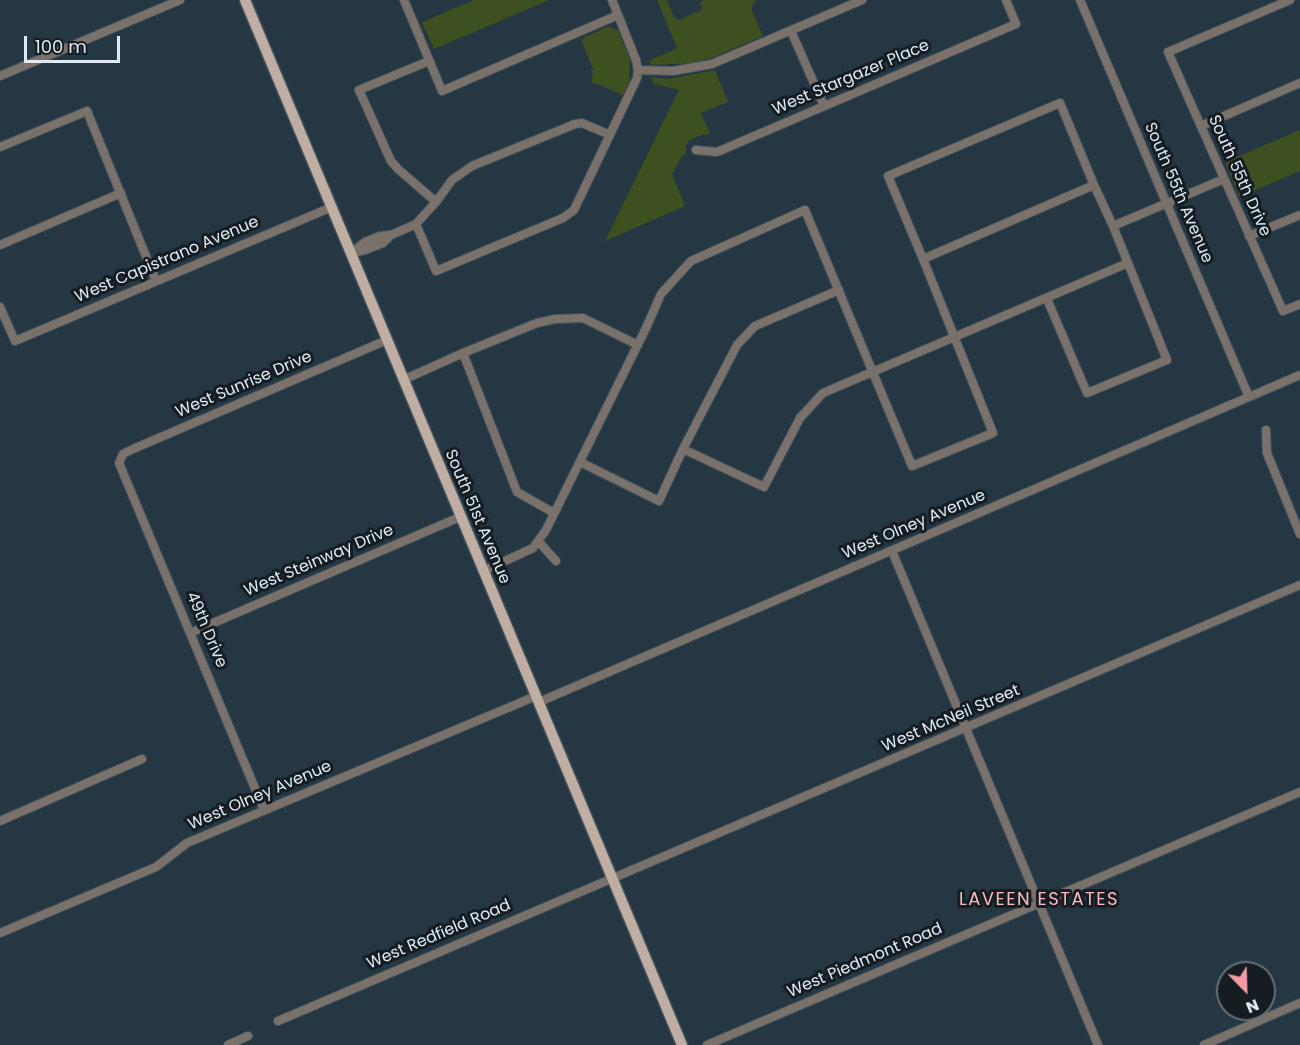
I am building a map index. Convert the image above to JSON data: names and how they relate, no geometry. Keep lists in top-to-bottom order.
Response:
{
  "streets": {
    "main road": ["South 51st Avenue"],
    "street": [
      "West Stargazer Place",
      "South 55th Drive",
      "South 55th Avenue",
      "West Capistrano Avenue",
      "West Sunrise Drive",
      "West Olney Avenue",
      "West Steinway Drive",
      "49th Drive",
      "West McNeil Street",
      "West Redfield Road",
      "West Piedmont Road"
    ]
  },
  "crossings": [
    ["South 55th Avenue", "West Olney Avenue"],
    ["West Capistrano Avenue", "South 51st Avenue"],
    ["West Sunrise Drive", "South 51st Avenue"],
    ["West Sunrise Drive", "49th Drive"],
    ["South 51st Avenue", "West Olney Avenue"],
    ["South 51st Avenue", "West Steinway Drive"],
    ["South 51st Avenue", "West McNeil Street"],
    ["South 51st Avenue", "West Redfield Road"],
    ["West Olney Avenue", "49th Drive"],
    ["West Steinway Drive", "49th Drive"],
    ["West McNeil Street", "West Redfield Road"]
  ],
  "districts": ["LAVEEN ESTATES"],
  "scale_bar": "100 m",
  "north": "bottom right"
}
